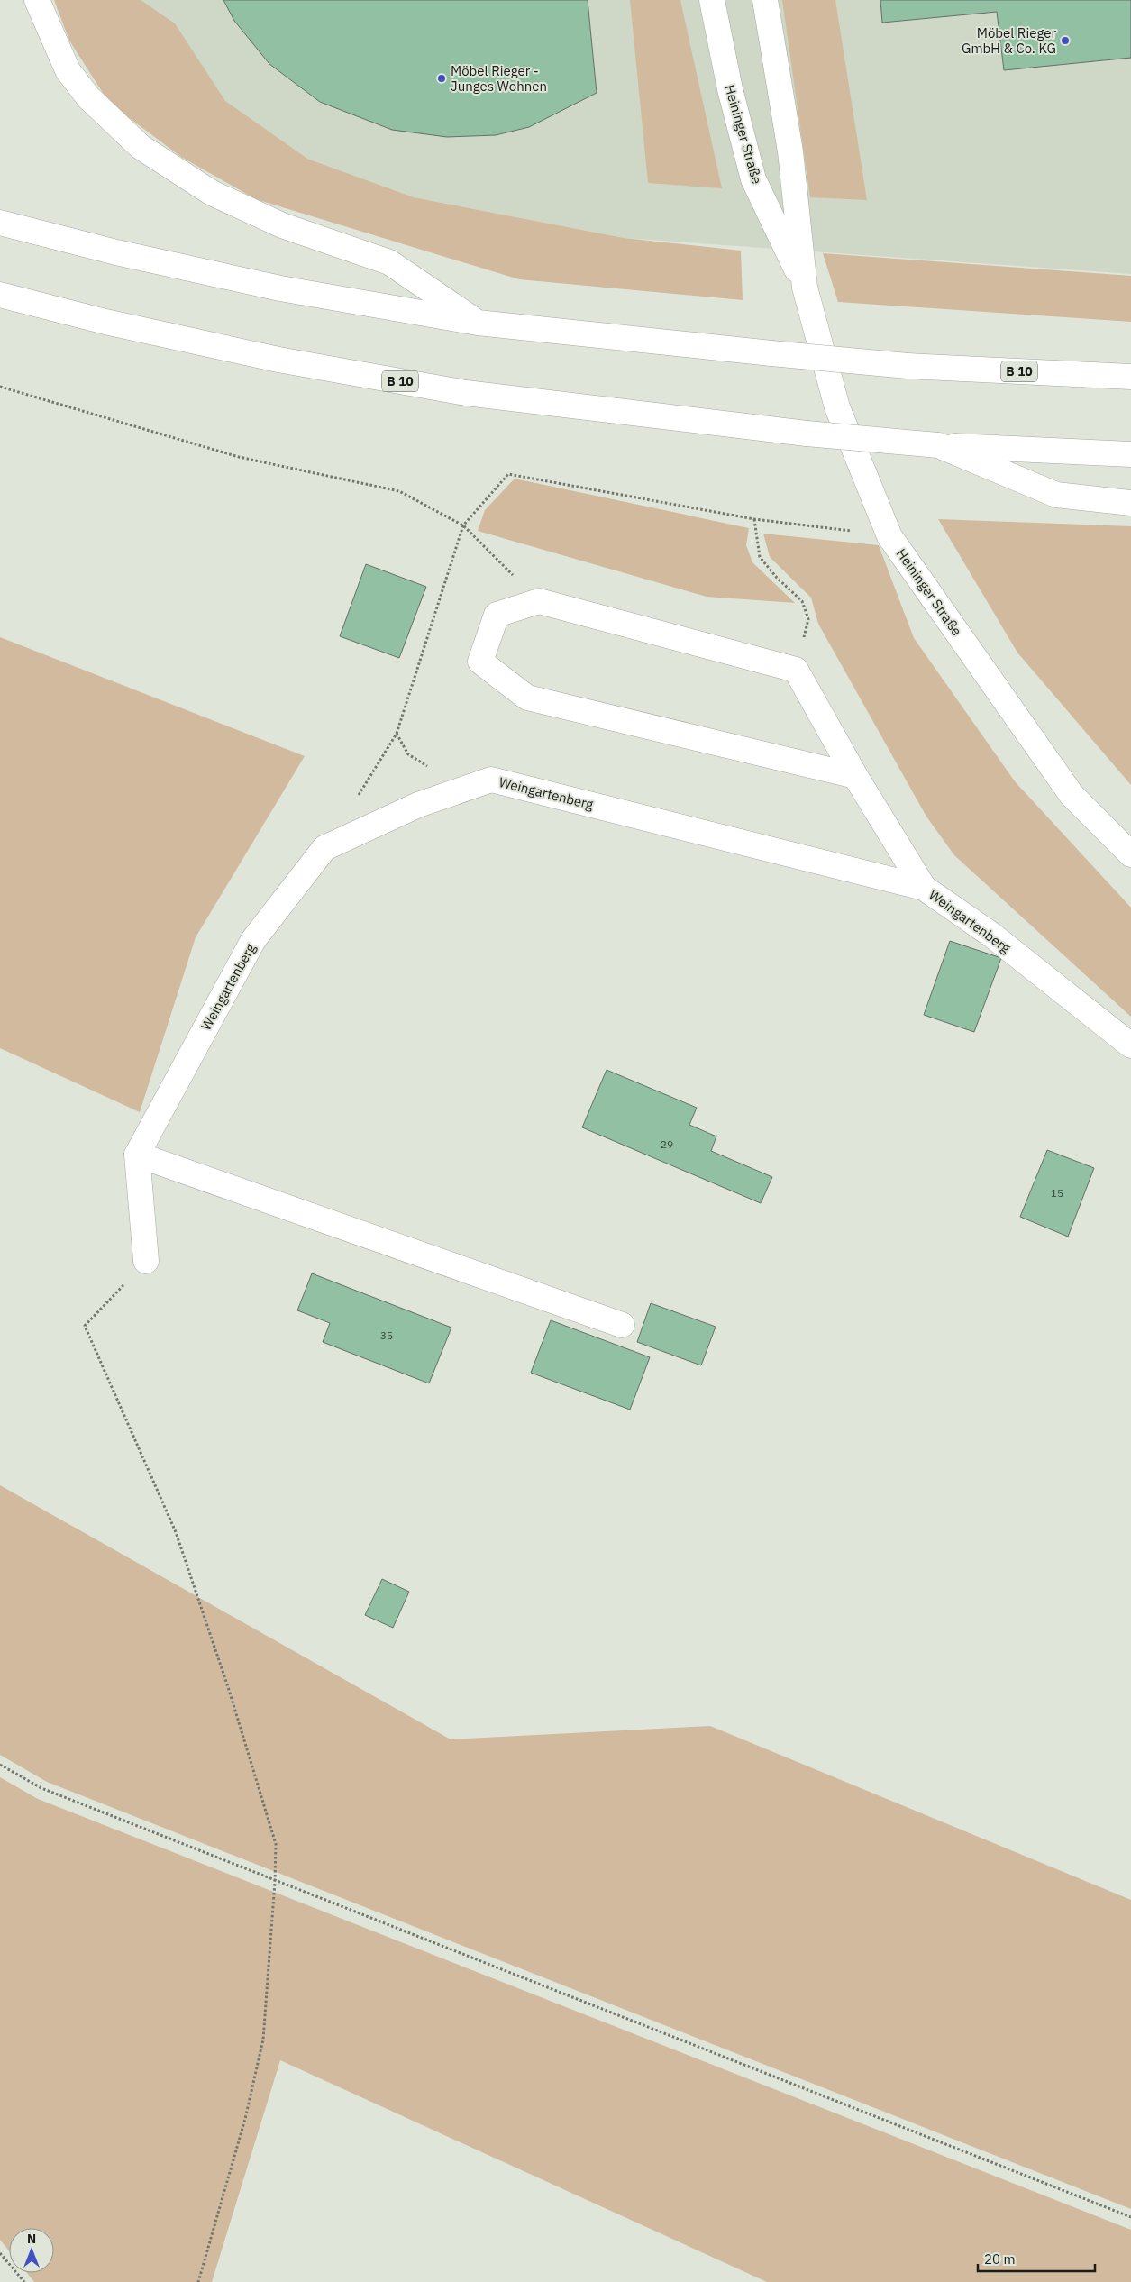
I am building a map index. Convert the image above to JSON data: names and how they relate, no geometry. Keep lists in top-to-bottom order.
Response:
{
  "streets": {
    "main road": ["Heininger Straße", "B 10", "Weingartenberg"]
  },
  "places": ["Möbel Rieger GmbH & Co. KG", "Möbel Rieger - Junges Wohnen"],
  "house_numbers": ["29", "15", "35"],
  "scale_bar": "20 m",
  "north": "top"
}
